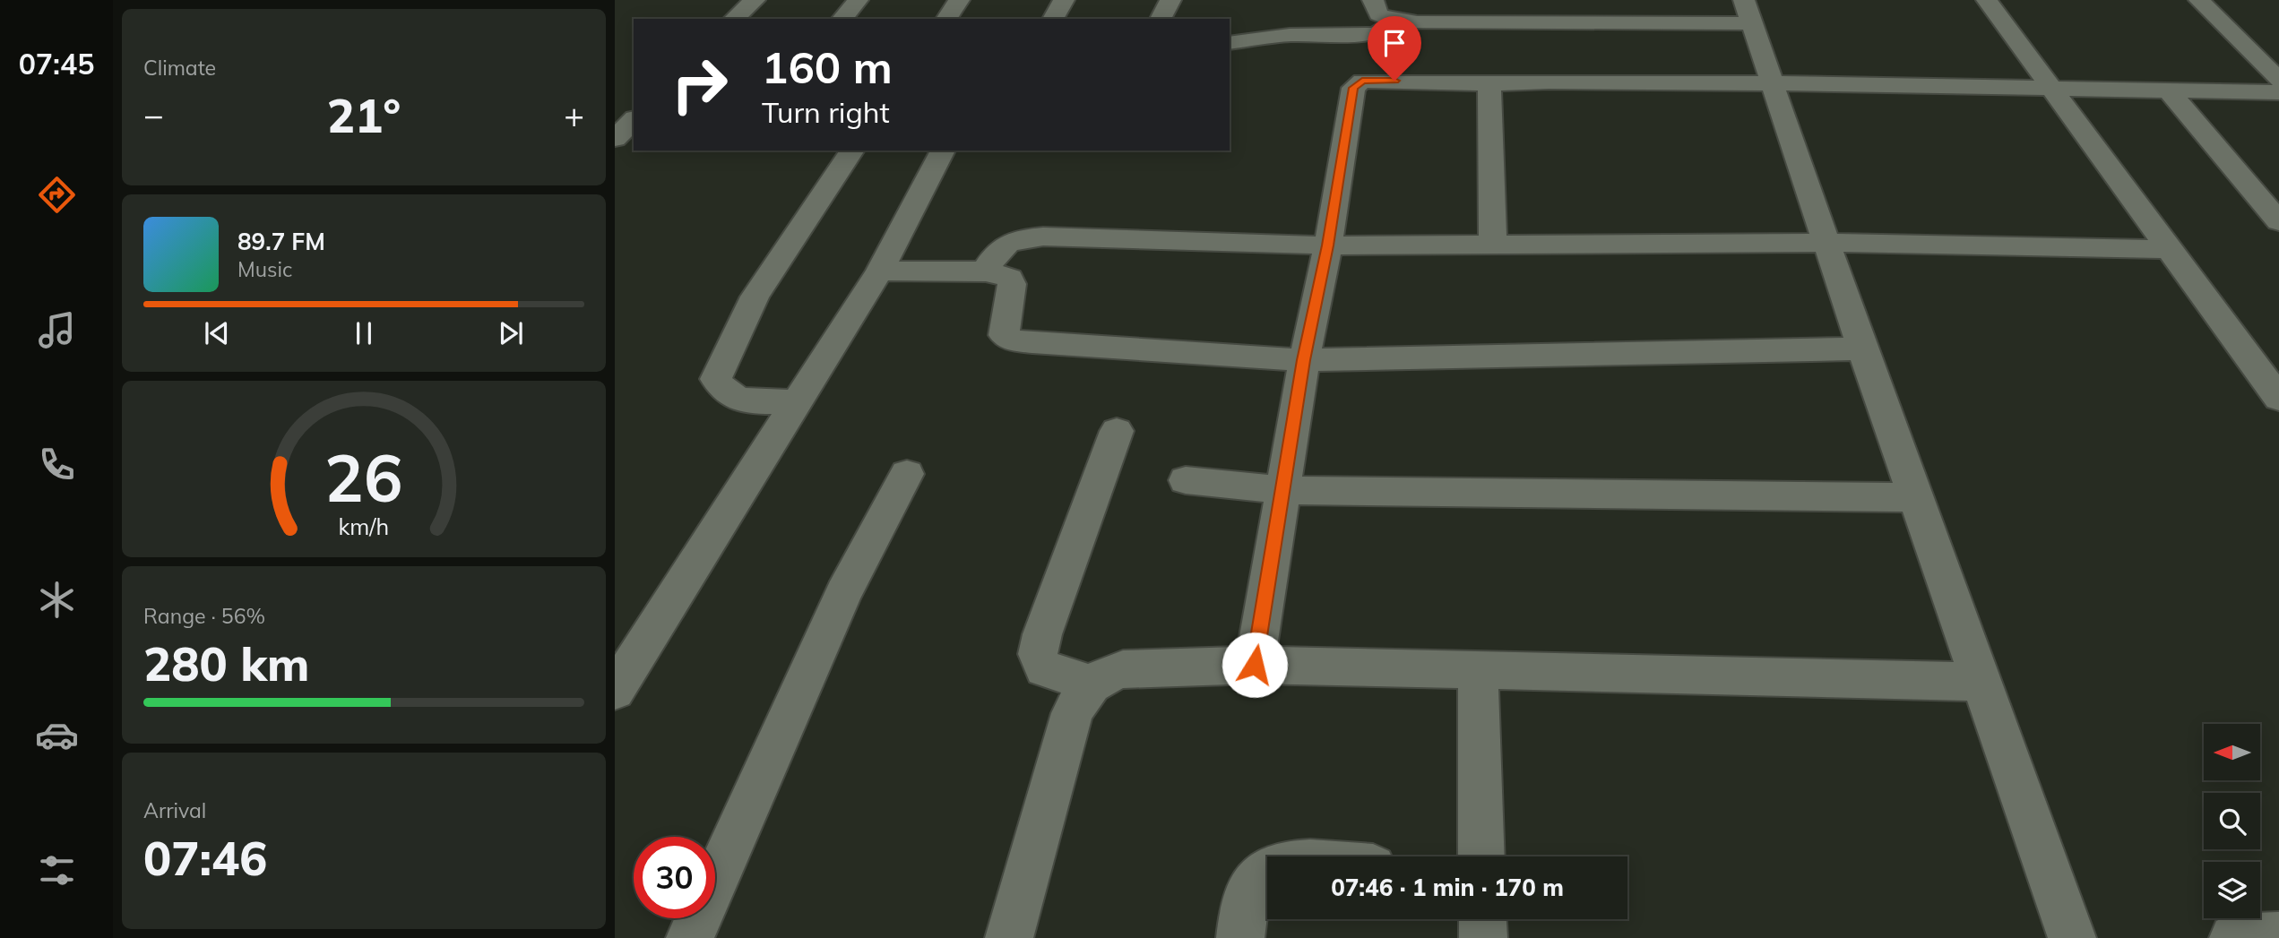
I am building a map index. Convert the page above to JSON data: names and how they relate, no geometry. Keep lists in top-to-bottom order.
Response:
{
  "north": "left",
  "page": {
    "tabs": "07:45",
    "tile": [
      "Climate",
      ["Range · 56%", "280 km"],
      ["Arrival", "07:46"]
    ],
    "turn": ["160 m", "Turn right"],
    "heat": ["−", "21°", "+"],
    "song": ["89.7 FM", "Music"],
    "limit": "30",
    "trip": "07:46 · 1 min · 170 m",
    "gauge": ["26", "km/h"]
  }
}
